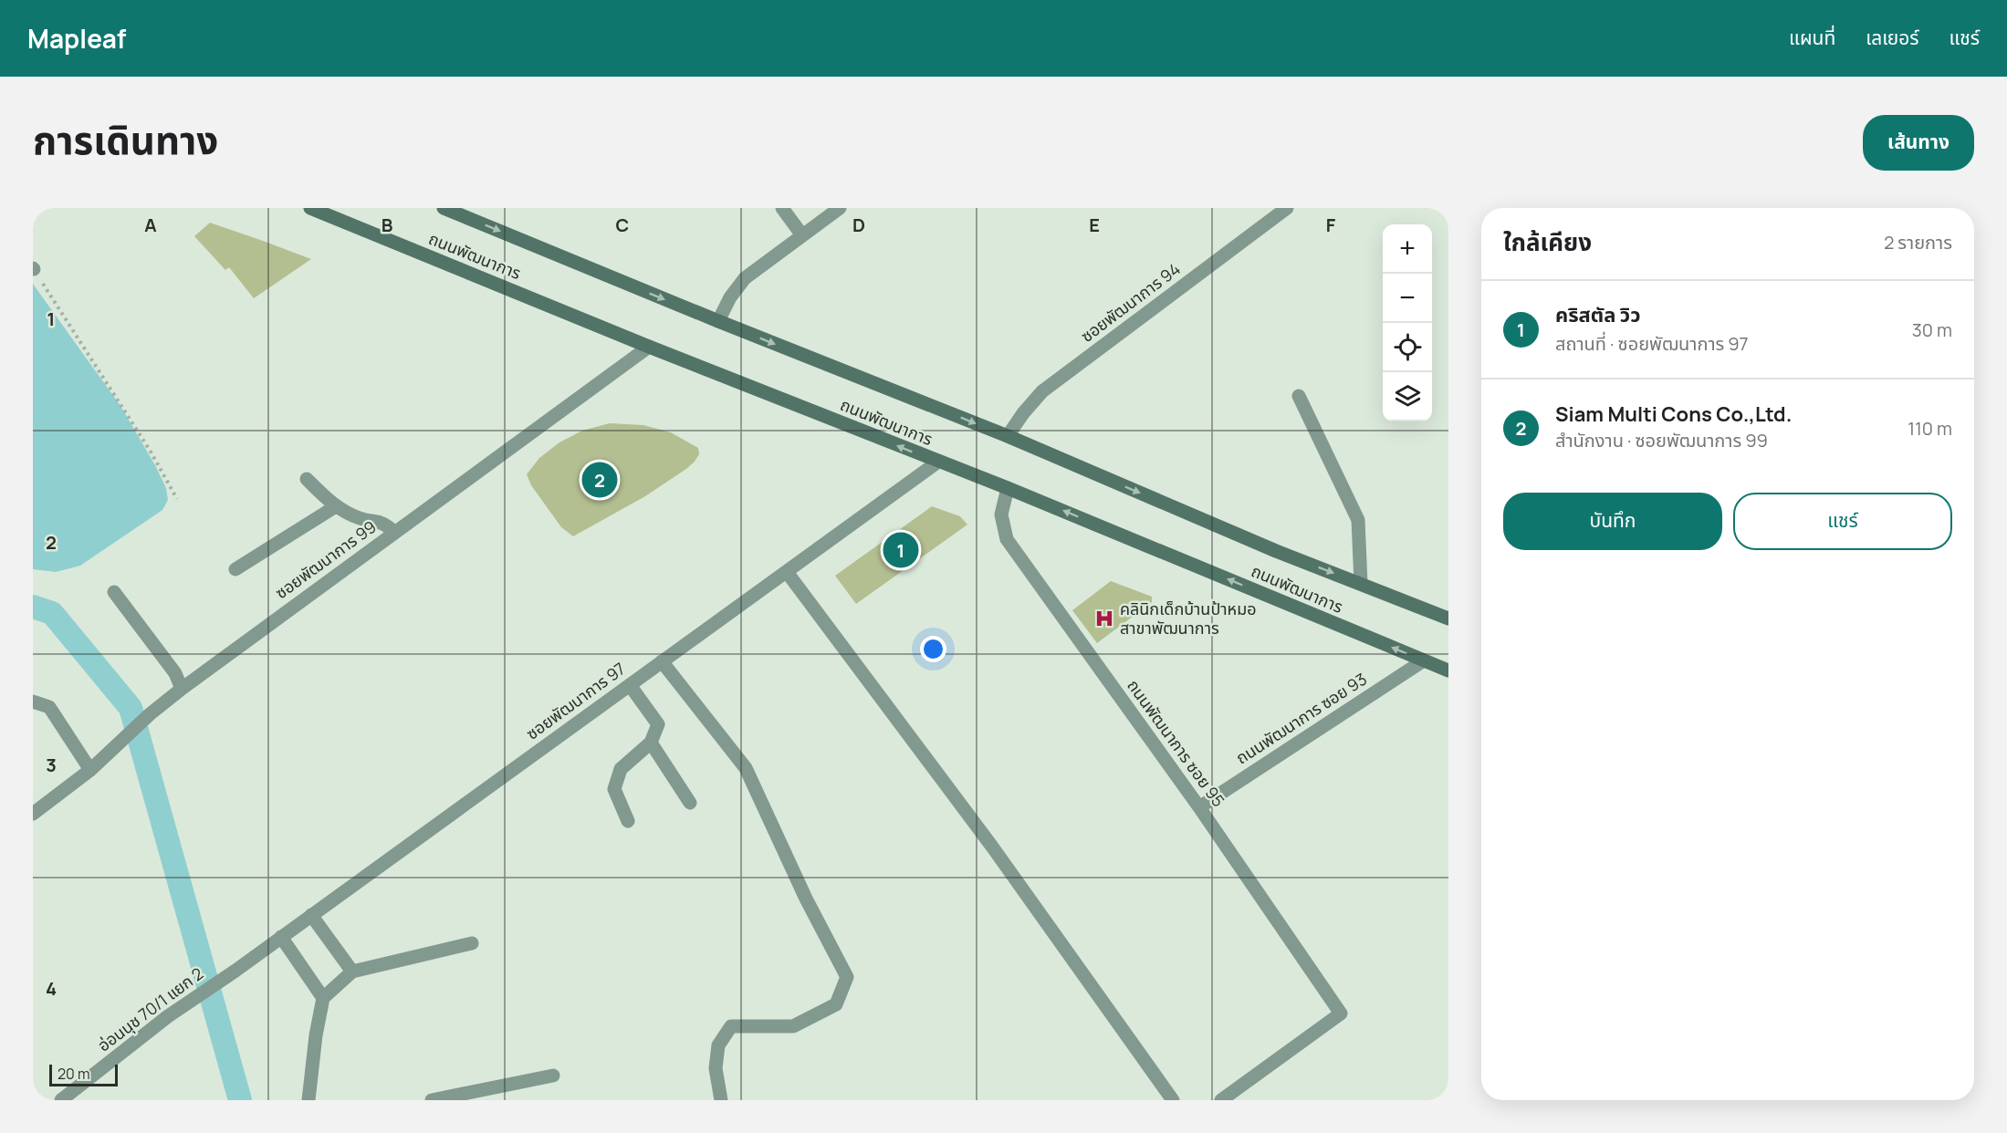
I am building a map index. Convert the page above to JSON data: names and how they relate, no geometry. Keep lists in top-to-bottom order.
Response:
{
  "streets": {
    "main road": ["ถนนพัฒนาการ"],
    "street": [
      "ซอยพัฒนาการ 94",
      "ซอยพัฒนาการ 99",
      "ซอยพัฒนาการ 97",
      "ถนนพัฒนาการ ซอย 93",
      "ถนนพัฒนาการ ซอย 95",
      "อ่อนนุช 70/1 แยก 2"
    ]
  },
  "crossings": [
    ["ถนนพัฒนาการ", "ซอยพัฒนาการ 94"],
    ["ถนนพัฒนาการ", "ซอยพัฒนาการ 99"],
    ["ถนนพัฒนาการ", "ซอยพัฒนาการ 97"],
    ["ถนนพัฒนาการ", "ถนนพัฒนาการ ซอย 93"],
    ["ถนนพัฒนาการ", "ถนนพัฒนาการ ซอย 95"],
    ["ซอยพัฒนาการ 97", "อ่อนนุช 70/1 แยก 2"],
    ["ถนนพัฒนาการ ซอย 93", "ถนนพัฒนาการ ซอย 95"]
  ],
  "places": {
    "hospital": ["คลินิกเด็กบ้านป้าหมอ สาขาพัฒนาการ"]
  },
  "scale_bar": "20 m",
  "page": {
    "header": "Mapleaf",
    "nav": ["แผนที่", "เลเยอร์", "แชร์"],
    "title": "การเดินทาง",
    "buttons": [
      "เส้นทาง",
      ["บันทึก", "แชร์"]
    ],
    "heading": ["ใกล้เคียง", "2 รายการ"],
    "map_buttons": ["+", "−"],
    "list": [
      {
        "mark": "1",
        "name": "คริสตัล วิว",
        "note": "สถานที่ · ซอยพัฒนาการ 97",
        "value": "30 m"
      },
      {
        "mark": "2",
        "name": "Siam Multi Cons Co.,Ltd.",
        "note": "สำนักงาน · ซอยพัฒนาการ 99",
        "value": "110 m"
      }
    ],
    "pins": ["2", "1"],
    "scale": "20 m"
  },
  "grid": {
    "columns": [
      "A",
      "B",
      "C",
      "D",
      "E",
      "F"
    ],
    "rows": [
      "1",
      "2",
      "3",
      "4"
    ]
  }
}
